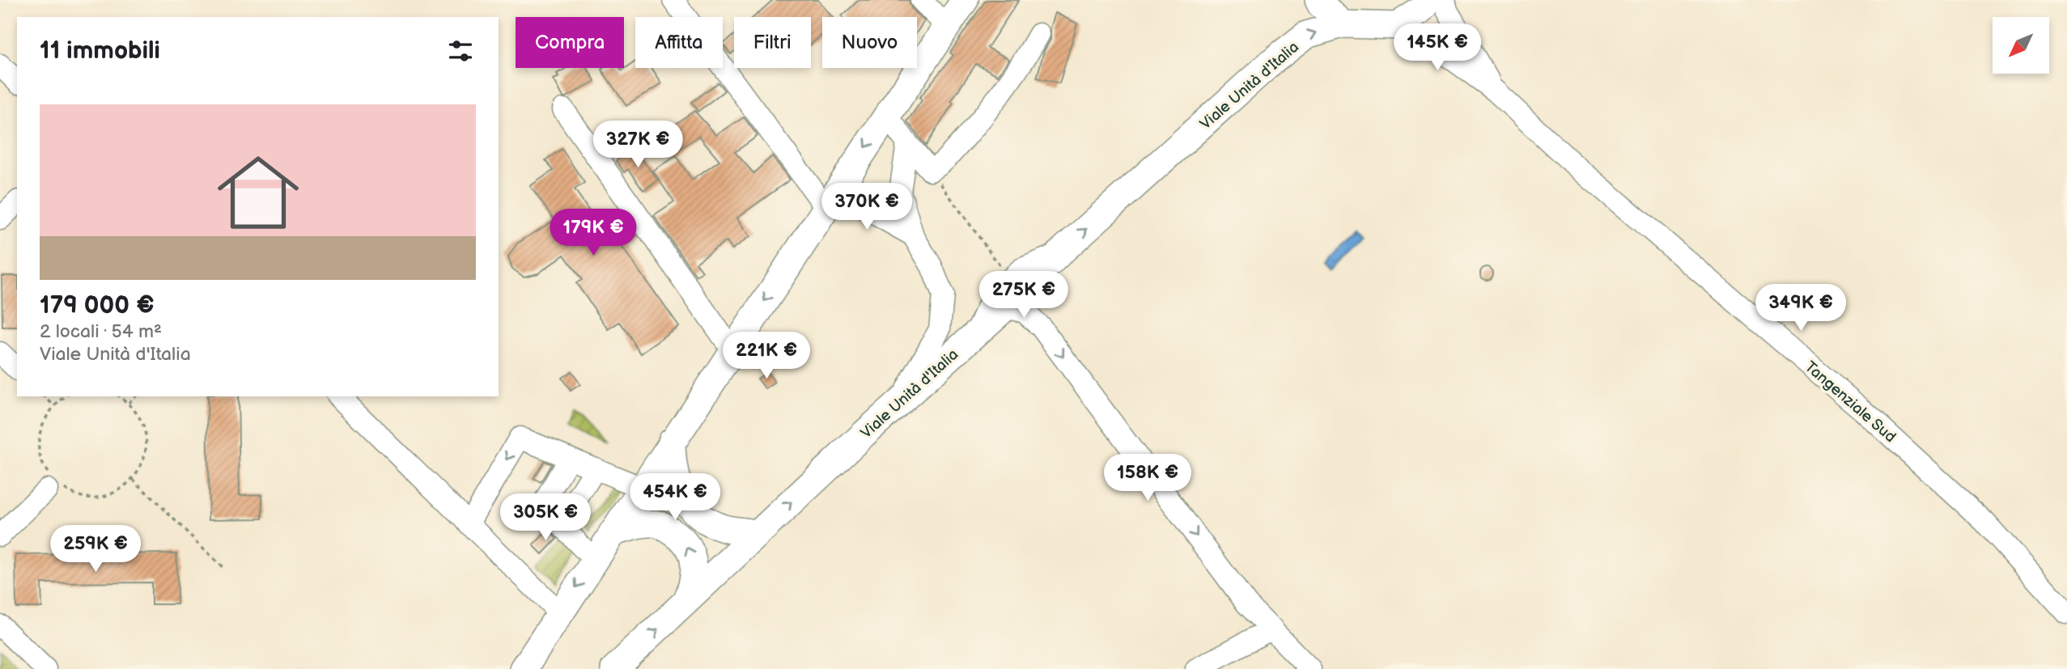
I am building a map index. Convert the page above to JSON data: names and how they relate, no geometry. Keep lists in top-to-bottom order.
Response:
{
  "streets": {
    "main road": ["Viale Unità d'Italia"],
    "street": ["Tangenziale Sud"]
  },
  "crossings": [
    ["Viale Unità d'Italia", "Tangenziale Sud"]
  ],
  "north": "bottom left",
  "page": {
    "chip": [
      "Compra",
      "Affitta",
      "Filtri",
      "Nuovo"
    ],
    "heading": "11 immobili",
    "price": [
      "145K €",
      "327K €",
      "370K €",
      "179K €",
      "275K €",
      "349K €",
      "221K €",
      "158K €",
      "454K €",
      "305K €",
      "259K €"
    ],
    "list": [
      {
        "name": "179 000 €",
        "note": "2 locali · 54 m² · Viale Unità d'Italia"
      }
    ]
  }
}
